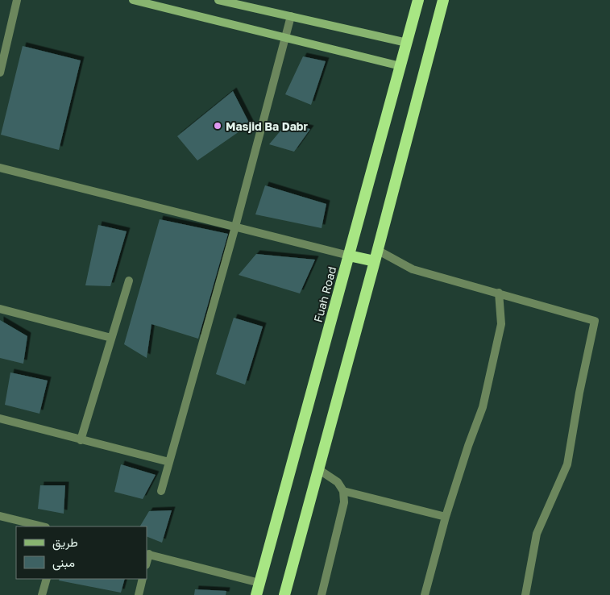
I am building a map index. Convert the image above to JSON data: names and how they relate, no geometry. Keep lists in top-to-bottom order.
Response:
{
  "streets": {
    "highway": ["Fuah Road"]
  },
  "places": ["Masjid Ba Dabr"],
  "legend": ["طريق", "مبنى"]
}
